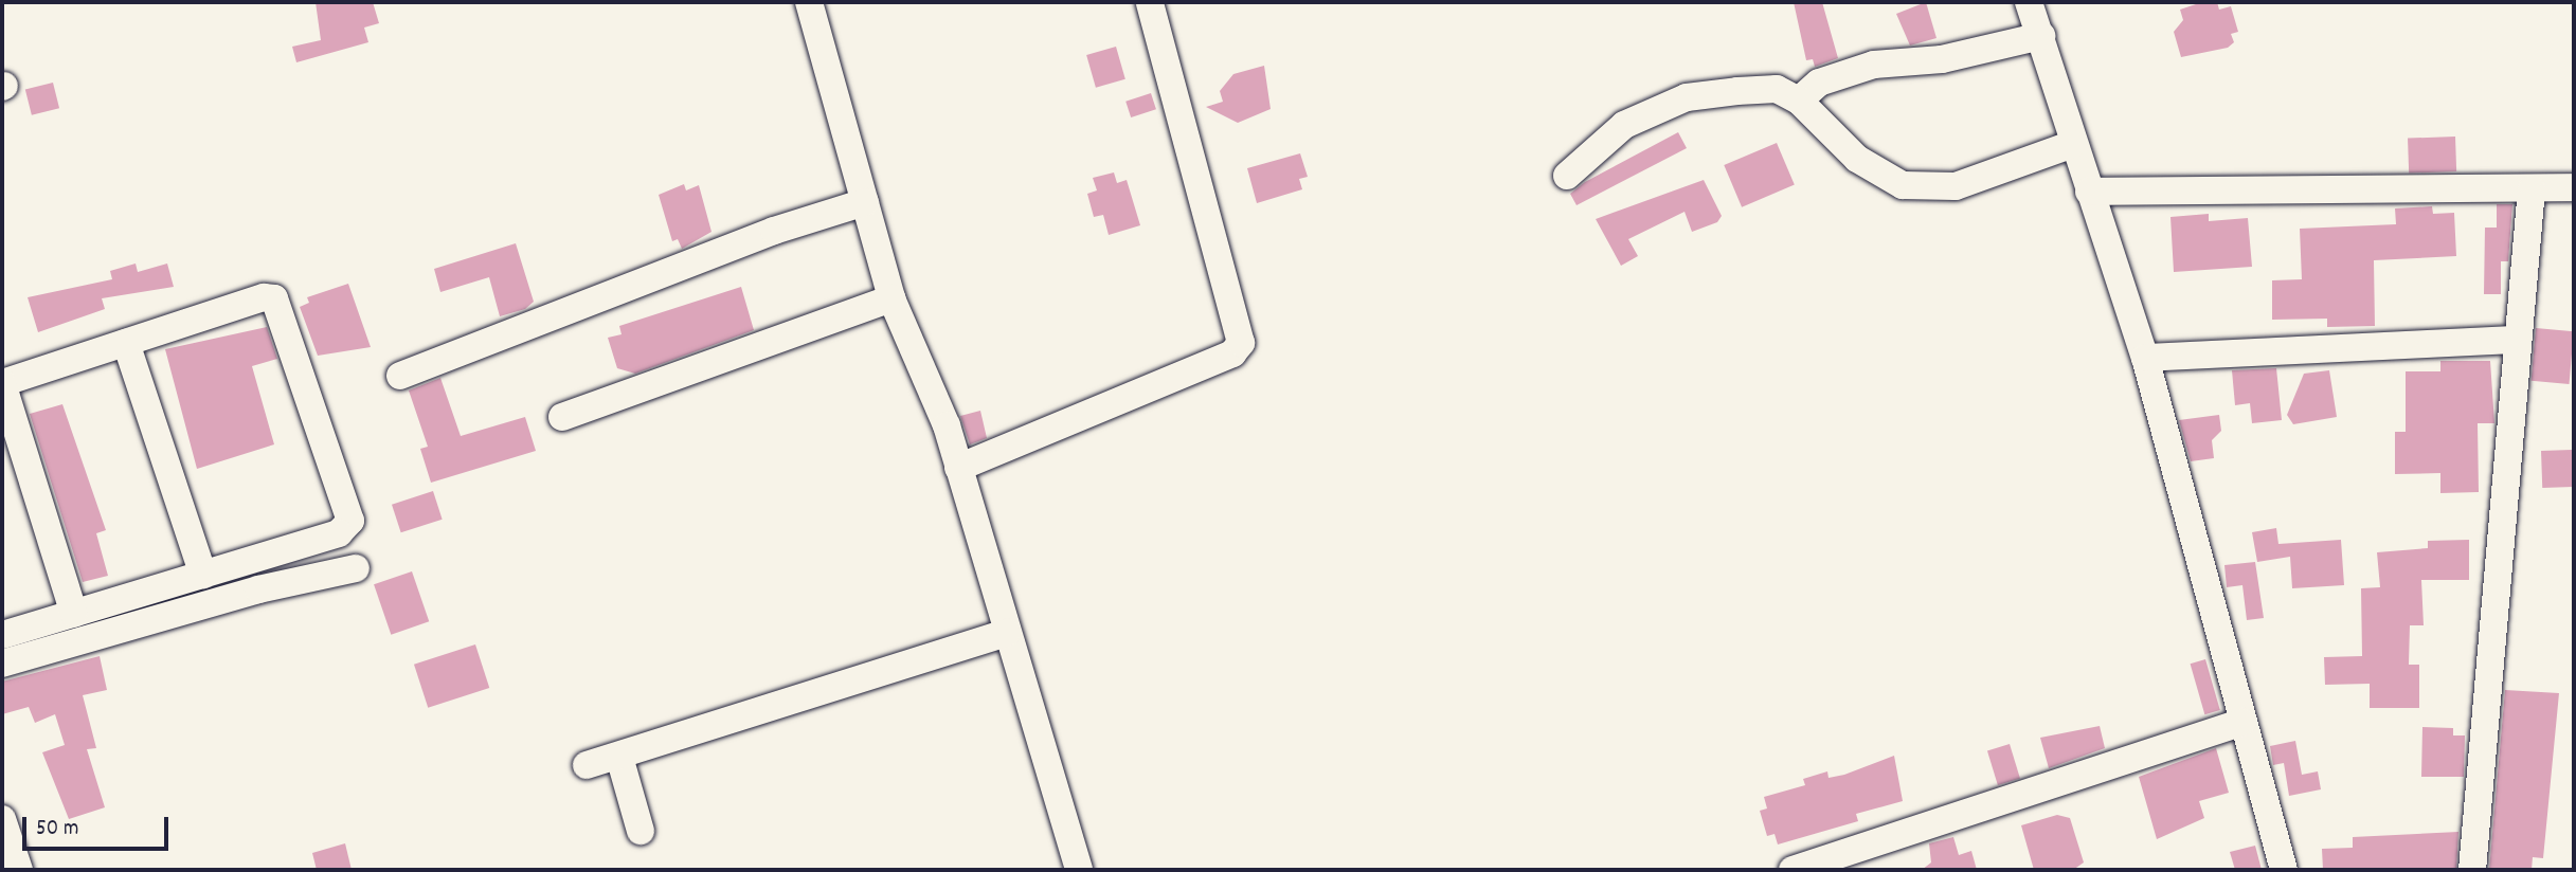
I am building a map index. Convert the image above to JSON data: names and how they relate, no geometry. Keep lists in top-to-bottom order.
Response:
{
  "scale_bar": "50 m"
}
